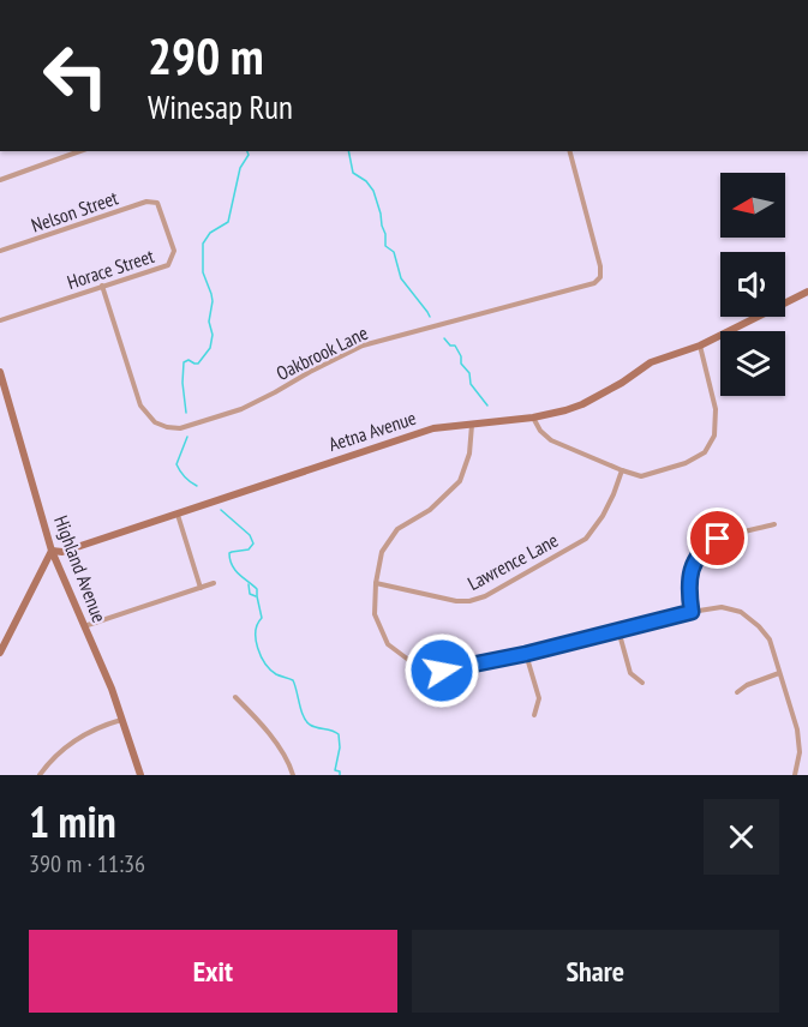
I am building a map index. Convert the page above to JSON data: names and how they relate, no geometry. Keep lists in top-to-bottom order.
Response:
{
  "streets": {
    "street": [
      "Nelson Street",
      "Horace Street",
      "Oakbrook Lane",
      "Aetna Avenue",
      "Lawrence Lane",
      "Highland Avenue"
    ]
  },
  "crossings": [
    ["Nelson Street", "Horace Street"],
    ["Horace Street", "Oakbrook Lane"],
    ["Aetna Avenue", "Highland Avenue"]
  ],
  "north": "left",
  "page": {
    "turn": ["290 m", "Winesap Run"],
    "heading": ["1 min", "390 m · 11:36"],
    "buttons": ["Exit", "Share"]
  }
}
